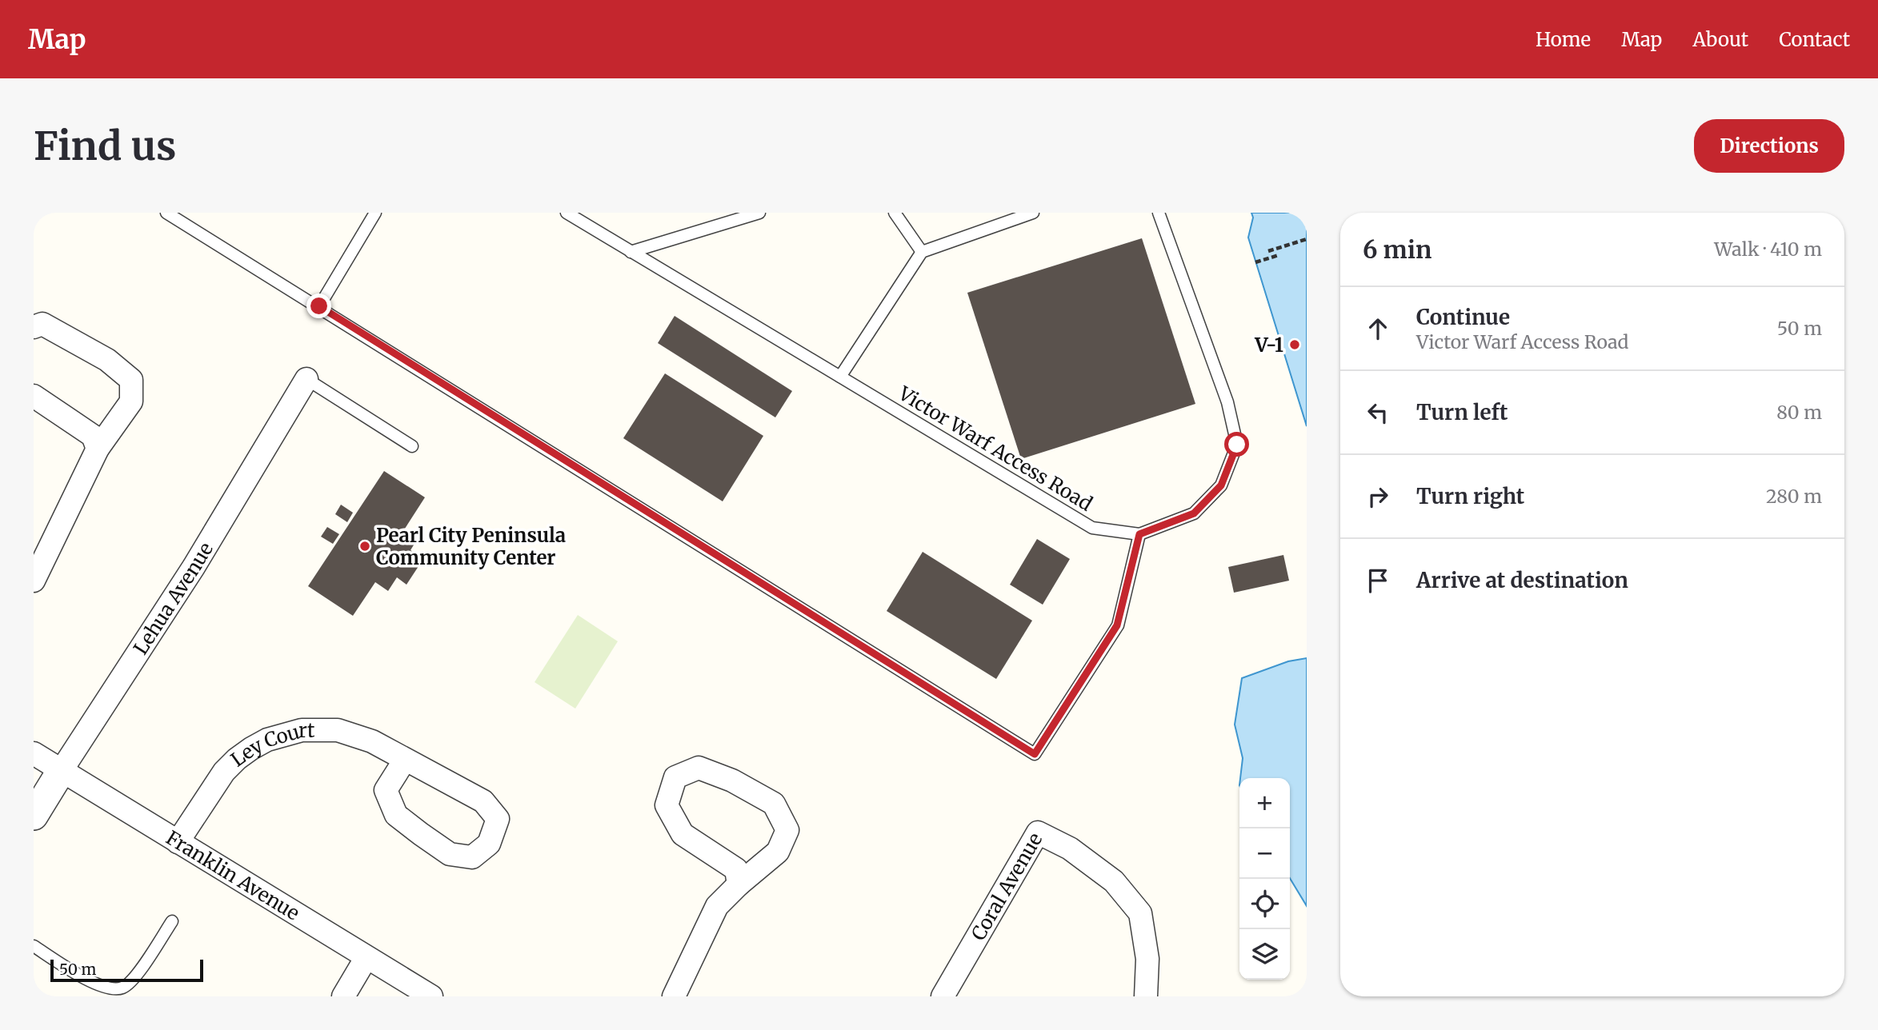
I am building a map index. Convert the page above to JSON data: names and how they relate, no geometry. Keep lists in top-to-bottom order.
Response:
{
  "streets": {
    "street": [
      "Lehua Avenue",
      "Ley Court",
      "Franklin Avenue",
      "Coral Avenue"
    ],
    "lane": ["Victor Warf Access Road"]
  },
  "crossings": [
    ["Lehua Avenue", "Franklin Avenue"],
    ["Ley Court", "Franklin Avenue"]
  ],
  "places": ["V-1", "Pearl City Peninsula Community Center"],
  "scale_bar": "50 m",
  "page": {
    "header": "Map",
    "nav": [
      "Home",
      "Map",
      "About",
      "Contact"
    ],
    "buttons": "Directions",
    "title": "Find us",
    "heading": ["6 min", "Walk · 410 m"],
    "list": [
      ["Continue", "Victor Warf Access Road", "50 m"],
      ["Turn left", "80 m"],
      ["Turn right", "280 m"],
      "Arrive at destination"
    ],
    "map_buttons": ["+", "−"],
    "scale": "50 m"
  }
}
